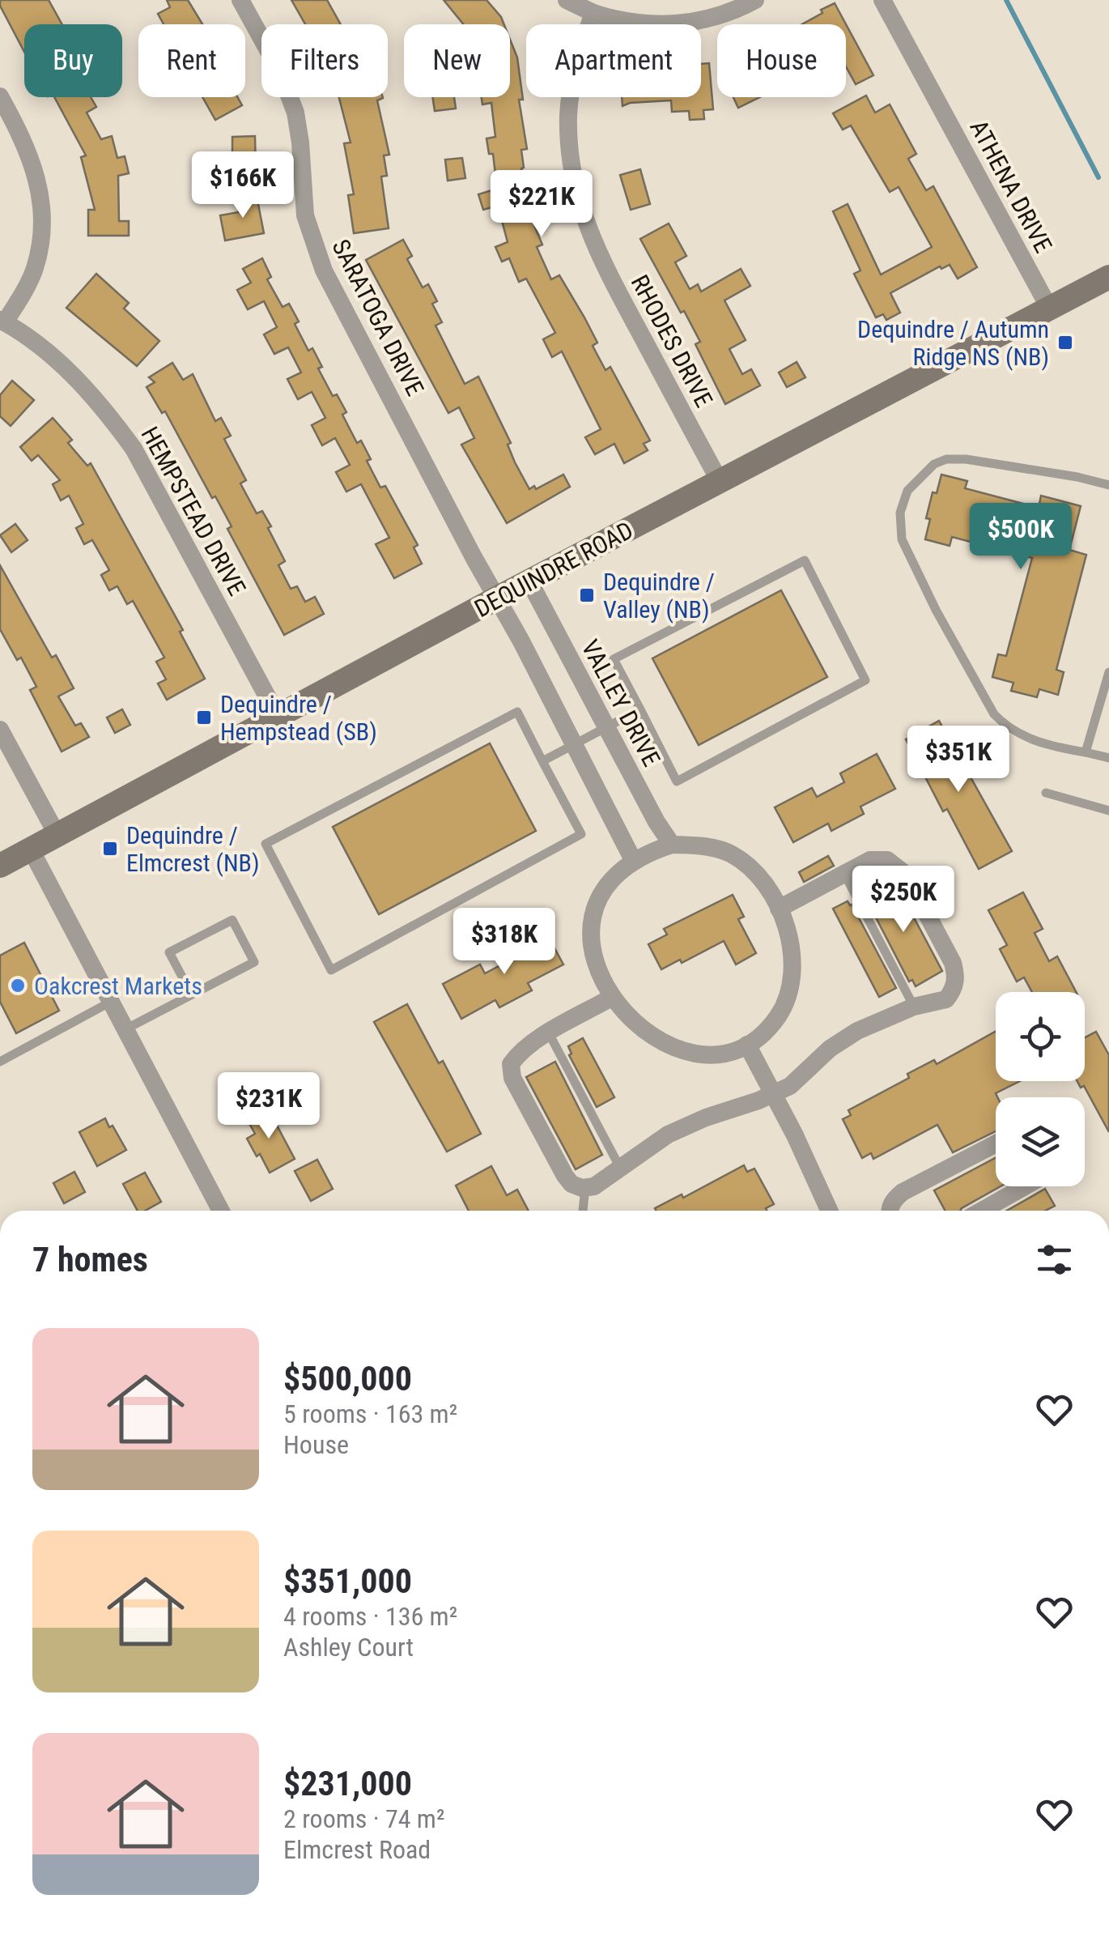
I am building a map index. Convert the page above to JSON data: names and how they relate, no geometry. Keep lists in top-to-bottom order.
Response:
{
  "streets": {
    "main road": ["DEQUINDRE ROAD"],
    "street": [
      "ATHENA DRIVE",
      "SARATOGA DRIVE",
      "RHODES DRIVE",
      "HEMPSTEAD DRIVE",
      "VALLEY DRIVE"
    ]
  },
  "crossings": [
    ["ATHENA DRIVE", "DEQUINDRE ROAD"],
    ["SARATOGA DRIVE", "DEQUINDRE ROAD"],
    ["RHODES DRIVE", "DEQUINDRE ROAD"],
    ["HEMPSTEAD DRIVE", "DEQUINDRE ROAD"],
    ["DEQUINDRE ROAD", "VALLEY DRIVE"]
  ],
  "places": {
    "transit": [
      "Dequindre / Autumn Ridge NS (NB)",
      "Dequindre / Valley (NB)",
      "Dequindre / Hempstead (SB)",
      "Dequindre / Elmcrest (NB)"
    ],
    "other": ["Oakcrest Markets"]
  },
  "page": {
    "chip": [
      "Buy",
      "Rent",
      "Filters",
      "New",
      "Apartment",
      "House"
    ],
    "price": [
      "$166K",
      "$221K",
      "$500K",
      "$351K",
      "$250K",
      "$318K",
      "$231K"
    ],
    "heading": "7 homes",
    "list": [
      {
        "name": "$500,000",
        "note": "5 rooms · 163 m² · House"
      },
      {
        "name": "$351,000",
        "note": "4 rooms · 136 m² · Ashley Court"
      },
      {
        "name": "$231,000",
        "note": "2 rooms · 74 m² · Elmcrest Road"
      }
    ]
  }
}
